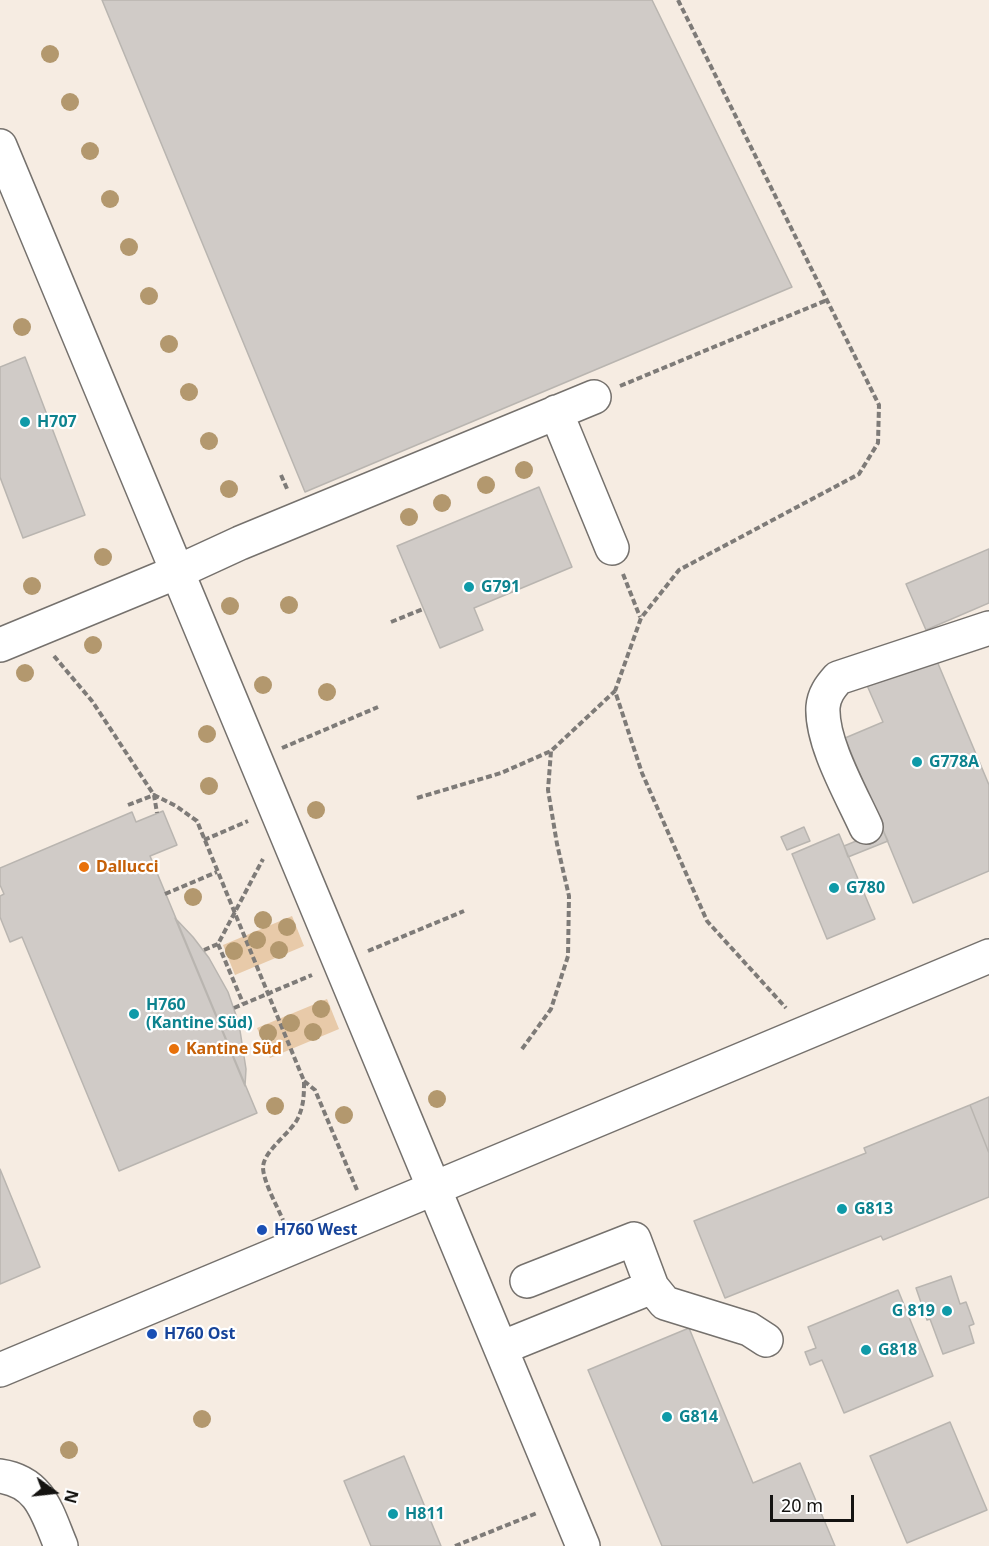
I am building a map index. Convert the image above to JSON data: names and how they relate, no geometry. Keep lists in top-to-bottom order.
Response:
{
  "places": [
    "H707",
    "G791",
    "G778A",
    "Dallucci",
    "G780",
    "H760 (Kantine Süd)",
    "Kantine Süd",
    "G813",
    "H760 West",
    "G 819",
    "H760 Ost",
    "G818",
    "G814",
    "H811"
  ],
  "scale_bar": "20 m",
  "north": "right"
}
